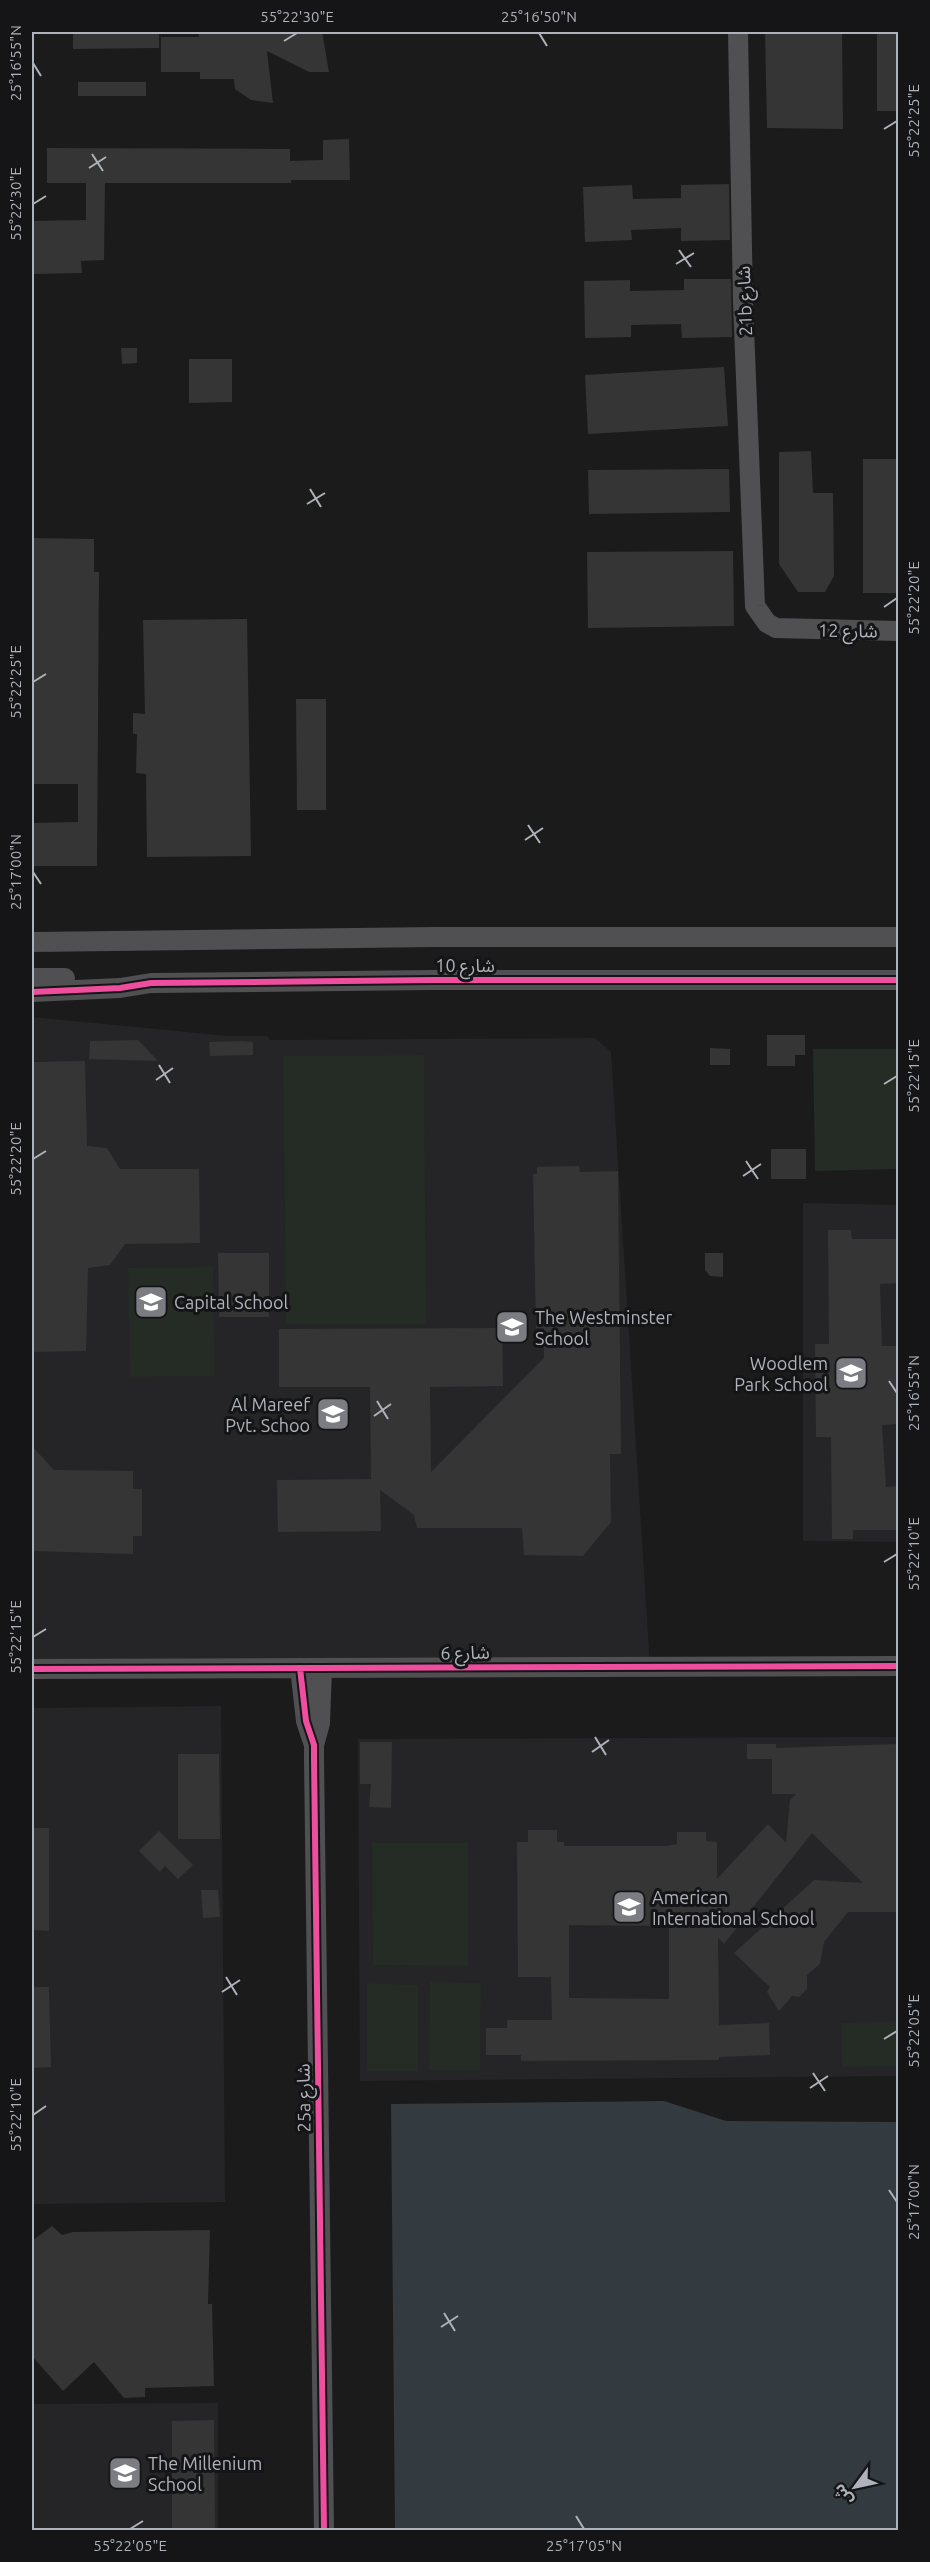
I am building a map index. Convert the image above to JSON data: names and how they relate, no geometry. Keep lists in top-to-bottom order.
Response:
{
  "streets": {
    "street": [
      "21b شارع",
      "شارع 12",
      "شارع 10",
      "شارع 6",
      "25a شارع"
    ]
  },
  "crossings": [
    ["21b شارع", "شارع 12"],
    ["شارع 6", "25a شارع"]
  ],
  "places": {
    "school or university": [
      "Capital School",
      "The Westminster School",
      "Woodlem Park School",
      "Al Mareef Pvt. Schoo",
      "American International School",
      "The Millenium School"
    ]
  },
  "north": "bottom left",
  "coordinates": [
    "55°22'30\"E",
    "25°16'50\"N",
    "25°16'55\"N",
    "55°22'25\"E",
    "55°22'20\"E",
    "25°17'00\"N",
    "55°22'15\"E",
    "55°22'10\"E",
    "55°22'05\"E",
    "25°17'05\"N"
  ]
}
